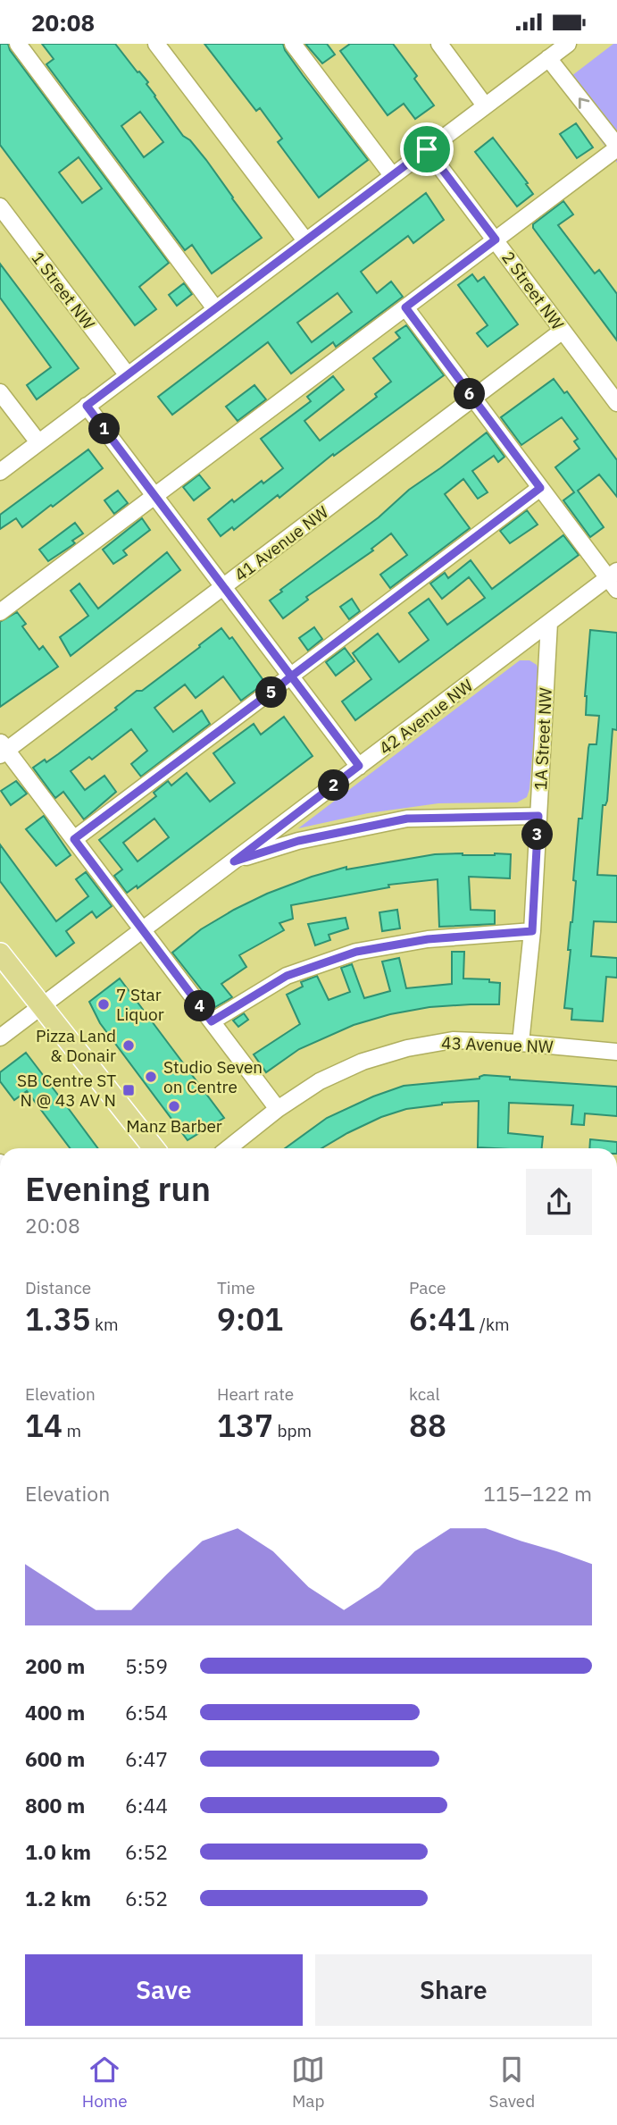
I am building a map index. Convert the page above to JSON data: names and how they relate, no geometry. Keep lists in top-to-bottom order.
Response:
{
  "streets": {
    "street": [
      "1 Street NW",
      "2 Street NW",
      "41 Avenue NW",
      "42 Avenue NW",
      "1A Street NW",
      "43 Avenue NW"
    ]
  },
  "crossings": [
    ["2 Street NW", "41 Avenue NW"],
    ["42 Avenue NW", "1A Street NW"],
    ["1A Street NW", "43 Avenue NW"]
  ],
  "places": {
    "other": [
      "7 Star Liquor",
      "Pizza Land & Donair",
      "Studio Seven on Centre",
      "Manz Barber"
    ],
    "transit": ["SB Centre ST N @ 43 AV N"]
  },
  "page": {
    "status": "20:08",
    "pins": [
      "6",
      "1",
      "5",
      "2",
      "3",
      "4"
    ],
    "heading": ["Evening run", "20:08"],
    "stats": [
      ["Distance", "1.35 km"],
      ["Time", "9:01"],
      ["Pace", "6:41 /km"],
      ["Elevation", "14 m"],
      ["Heart rate", "137 bpm"],
      ["kcal", "88"]
    ],
    "chart": ["Elevation", "115–122 m"],
    "list": [
      {
        "name": "200 m",
        "note": "5:59"
      },
      {
        "name": "400 m",
        "note": "6:54"
      },
      {
        "name": "600 m",
        "note": "6:47"
      },
      {
        "name": "800 m",
        "note": "6:44"
      },
      {
        "name": "1.0 km",
        "note": "6:52"
      },
      {
        "name": "1.2 km",
        "note": "6:52"
      }
    ],
    "buttons": ["Save", "Share"],
    "tabs": ["Home", "Map", "Saved"]
  }
}
